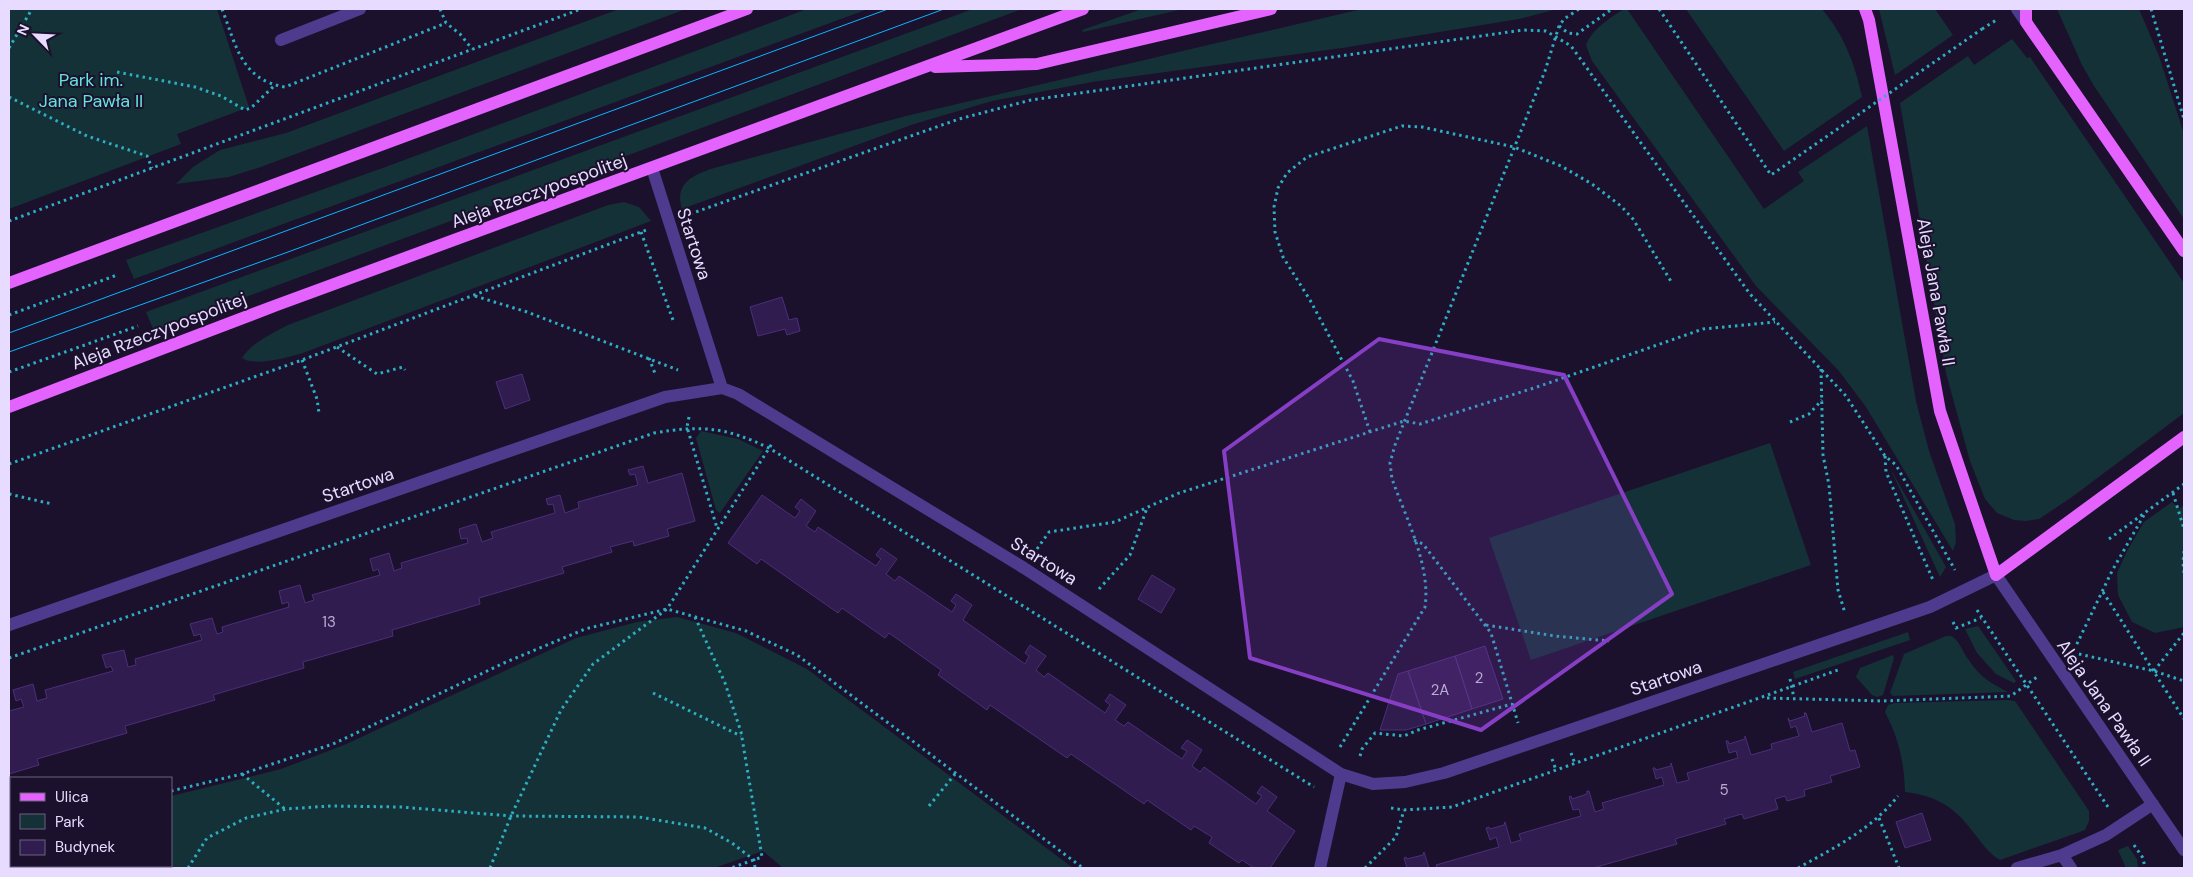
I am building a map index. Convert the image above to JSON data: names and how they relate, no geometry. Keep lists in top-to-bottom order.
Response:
{
  "streets": {
    "main road": ["Aleja Rzeczypospolitej", "Aleja Jana Pawła II"],
    "street": ["Startowa"]
  },
  "crossings": [
    ["Aleja Rzeczypospolitej", "Startowa"],
    ["Startowa", "Aleja Jana Pawła II"]
  ],
  "parks": ["Park im. Jana Pawła II"],
  "house_numbers": [
    "13",
    "2",
    "2A",
    "5"
  ],
  "legend": ["Ulica", "Park", "Budynek"],
  "north": "top left"
}
